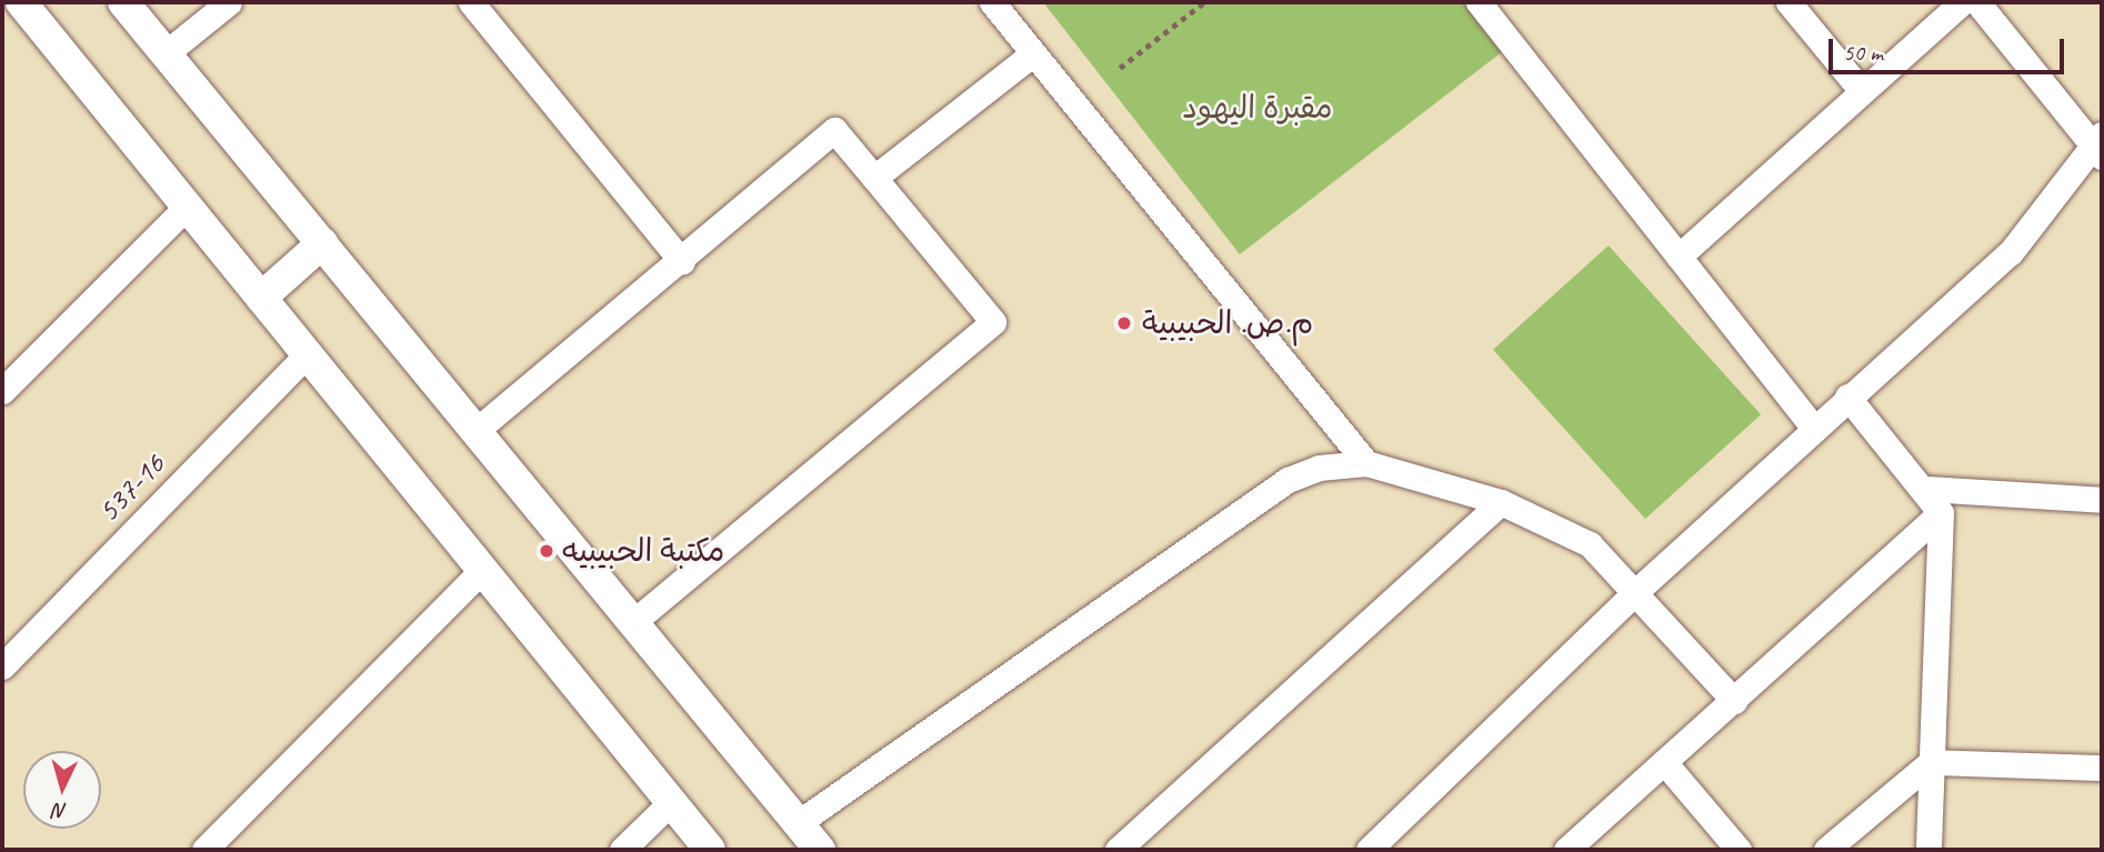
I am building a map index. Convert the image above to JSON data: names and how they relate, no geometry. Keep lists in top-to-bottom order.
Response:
{
  "streets": {
    "street": ["537-16"]
  },
  "parks": ["مقبرة اليهود"],
  "places": ["م.ص. الحبيبية", "مكتبة الحبيبيه"],
  "scale_bar": "50 m",
  "north": "bottom"
}
